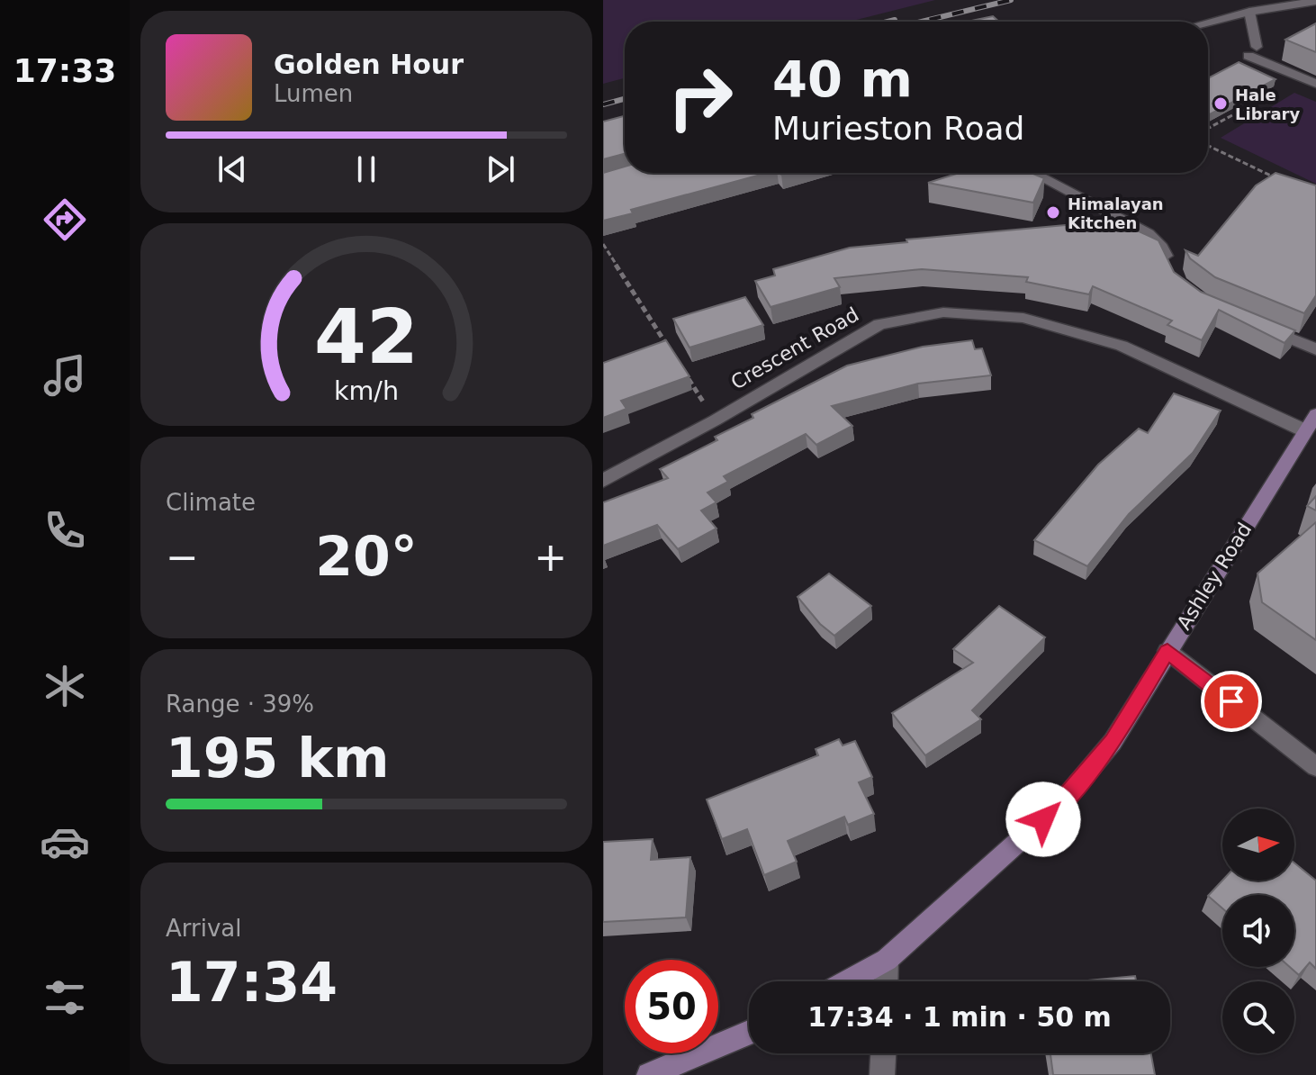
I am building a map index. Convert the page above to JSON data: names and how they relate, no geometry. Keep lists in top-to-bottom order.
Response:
{
  "streets": {
    "main road": ["Ashley Road"],
    "street": ["Crescent Road"]
  },
  "crossings": [
    ["Crescent Road", "Ashley Road"]
  ],
  "places": ["Hale Library", "Himalayan Kitchen"],
  "north": "right",
  "page": {
    "tabs": "17:33",
    "turn": ["40 m", "Murieston Road"],
    "song": ["Golden Hour", "Lumen"],
    "tile": [
      "Climate",
      ["Range · 39%", "195 km"],
      ["Arrival", "17:34"]
    ],
    "heat": ["−", "20°", "+"],
    "limit": "50",
    "trip": "17:34 · 1 min · 50 m",
    "gauge": ["42", "km/h"]
  }
}
